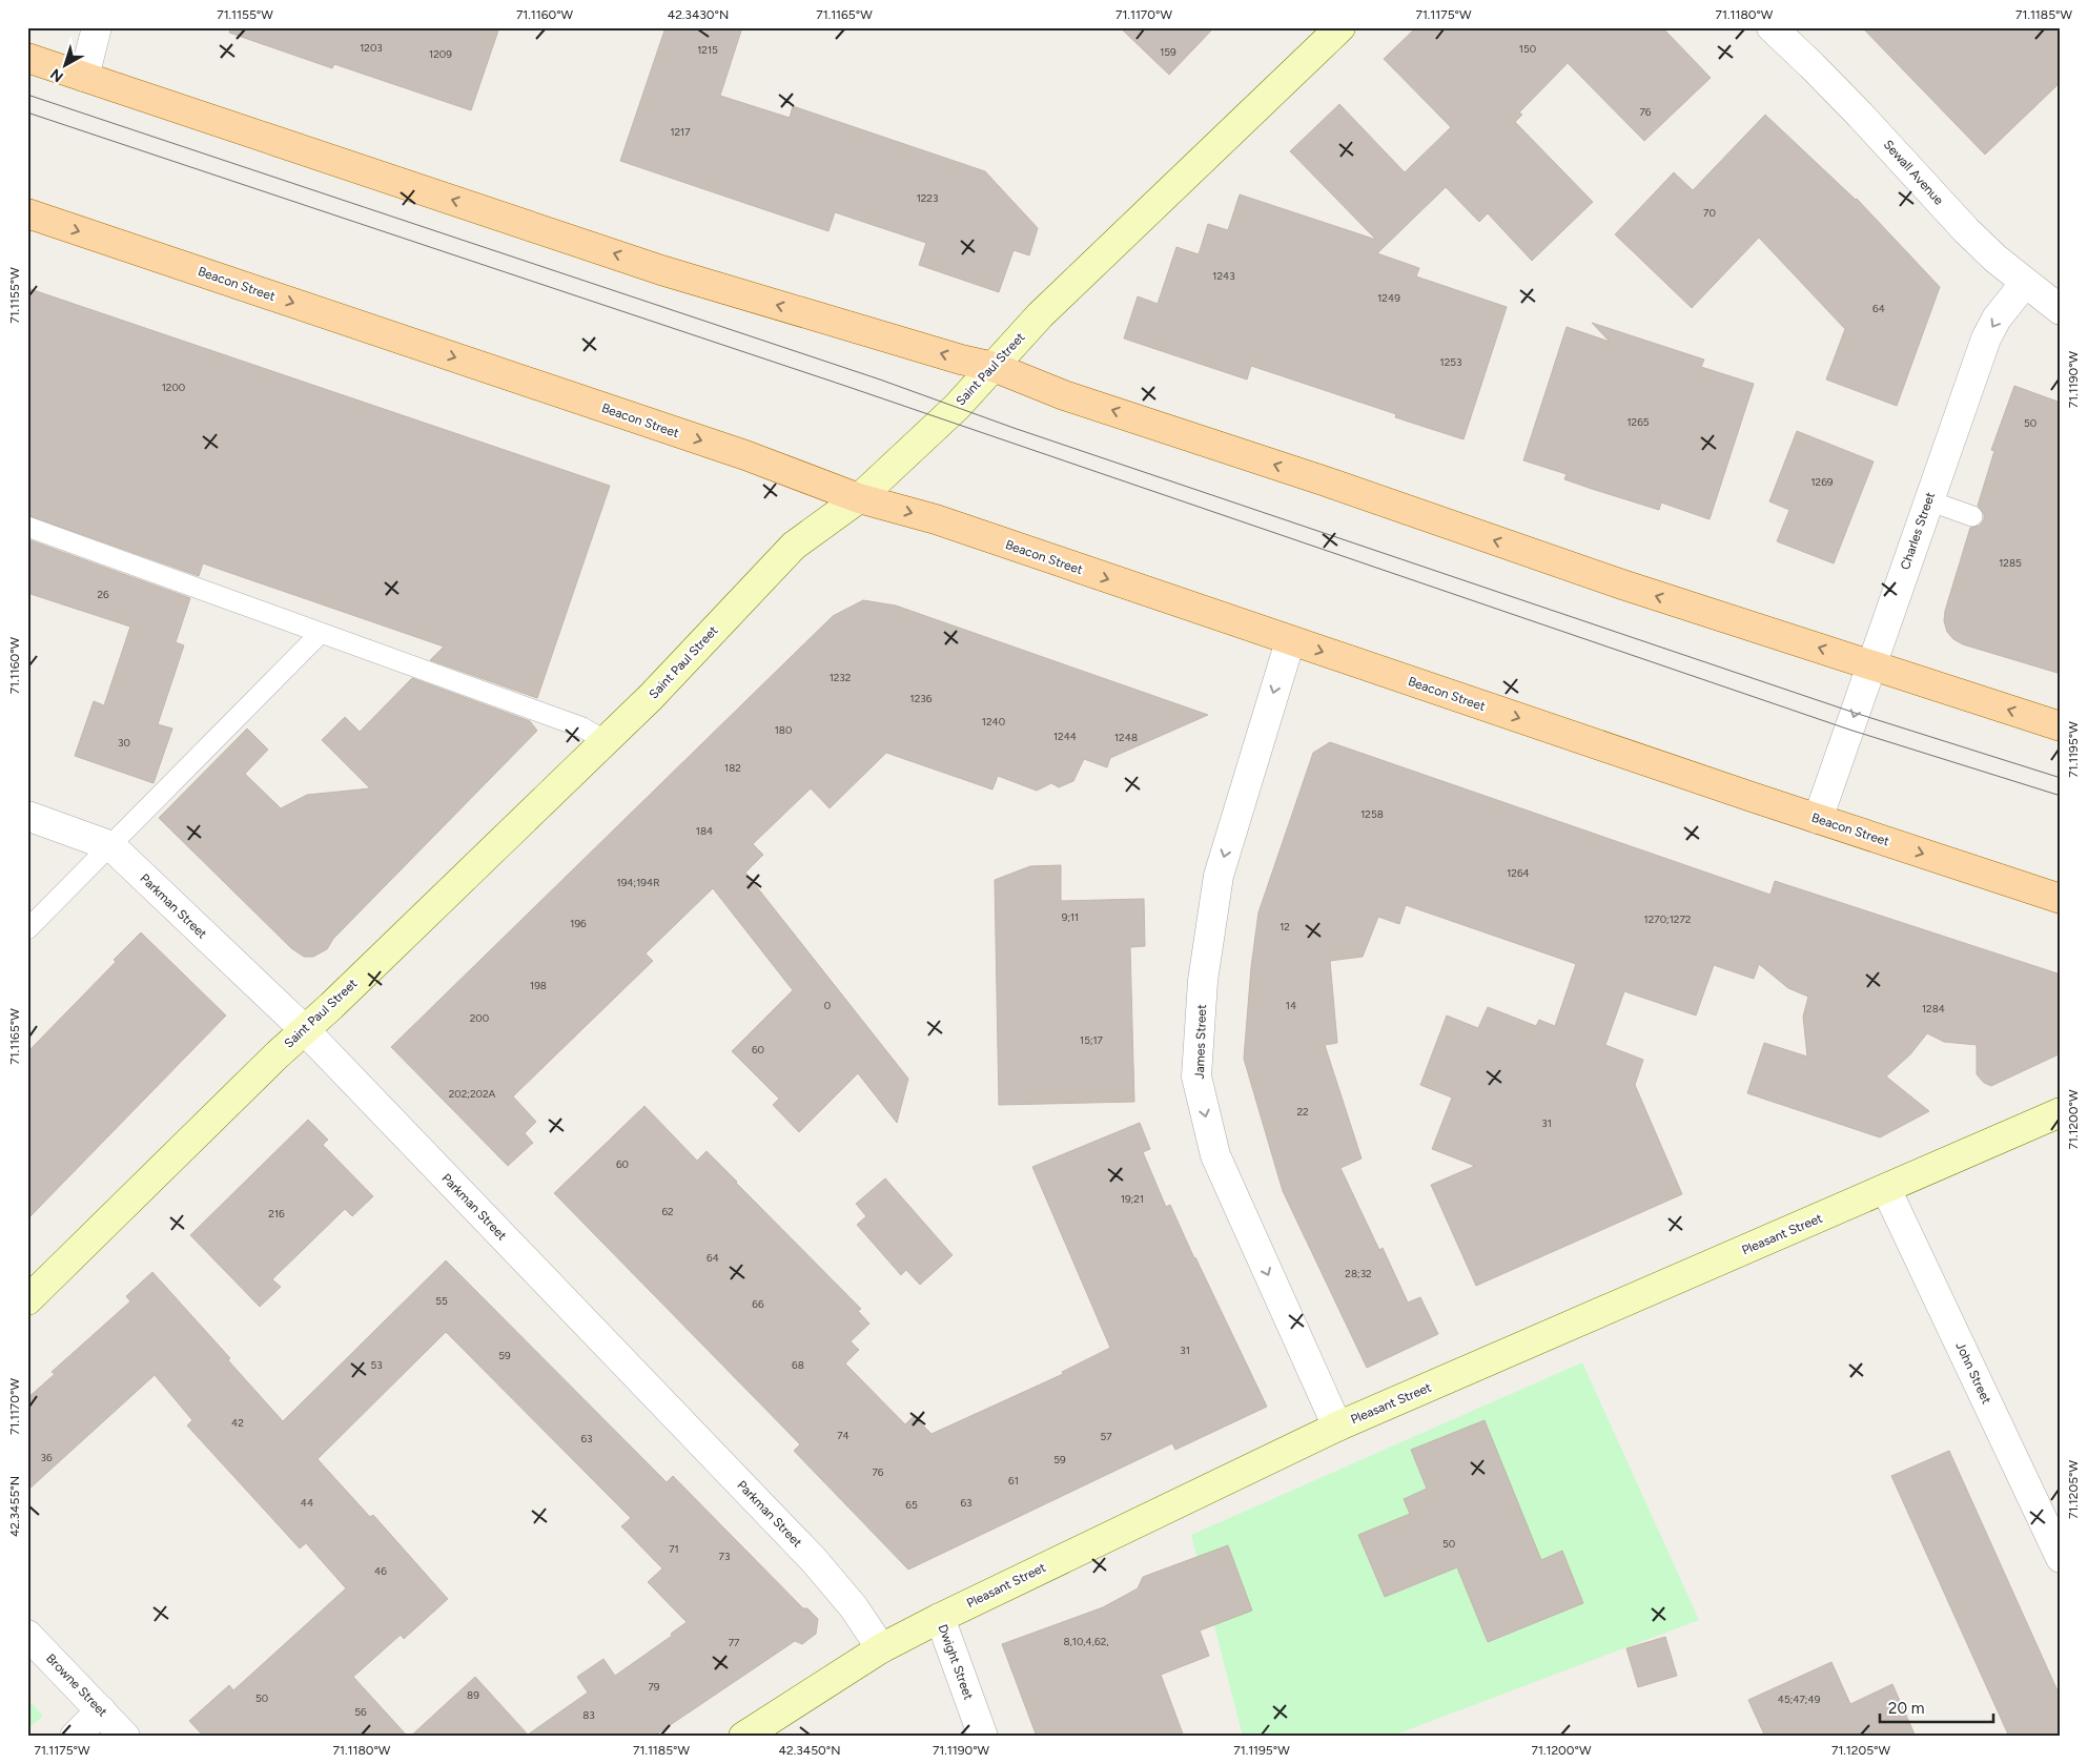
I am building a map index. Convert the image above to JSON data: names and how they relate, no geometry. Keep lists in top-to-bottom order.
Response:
{
  "streets": {
    "main road": ["Beacon Street", "Saint Paul Street", "Pleasant Street"],
    "street": [
      "Sewall Avenue",
      "Charles Street",
      "Parkman Street",
      "James Street",
      "John Street",
      "Dwight Street",
      "Browne Street"
    ]
  },
  "crossings": [
    ["Sewall Avenue", "Charles Street"],
    ["Beacon Street", "Saint Paul Street"],
    ["Beacon Street", "Charles Street"],
    ["Beacon Street", "James Street"],
    ["Saint Paul Street", "Parkman Street"],
    ["Parkman Street", "Pleasant Street"],
    ["James Street", "Pleasant Street"],
    ["Pleasant Street", "John Street"],
    ["Pleasant Street", "Dwight Street"]
  ],
  "one_way": ["Charles Street", "James Street"],
  "house_numbers": [
    "1203",
    "150",
    "1215",
    "159",
    "1209",
    "76",
    "1217",
    "1223",
    "70",
    "1243",
    "1249",
    "64",
    "1253",
    "1200",
    "1265",
    "50",
    "1269",
    "1285",
    "26",
    "1232",
    "1236",
    "1240",
    "180",
    "1244",
    "1248",
    "30",
    "182",
    "1258",
    "184",
    "1264",
    "194;194R",
    "9;11",
    "1270;1272",
    "196",
    "12",
    "198",
    "0",
    "14",
    "1284",
    "200",
    "15;17",
    "60",
    "202;202A",
    "22",
    "31",
    "60",
    "19;21",
    "62",
    "216",
    "64",
    "28;32",
    "55",
    "66",
    "31",
    "59",
    "53",
    "68",
    "42",
    "74",
    "57",
    "63",
    "36",
    "59",
    "76",
    "61",
    "44",
    "63",
    "65",
    "50",
    "71",
    "73",
    "46",
    "8,10,4,62,",
    "77",
    "79",
    "89",
    "50",
    "45;47;49",
    "56",
    "83"
  ],
  "scale_bar": "20 m",
  "north": "bottom left",
  "coordinates": [
    "71.1155°W",
    "71.1160°W",
    "42.3430°N",
    "71.1165°W",
    "71.1170°W",
    "71.1175°W",
    "71.1180°W",
    "71.1185°W",
    "71.1190°W",
    "71.1195°W",
    "71.1200°W",
    "71.1205°W",
    "42.3455°N",
    "42.3450°N"
  ]
}
